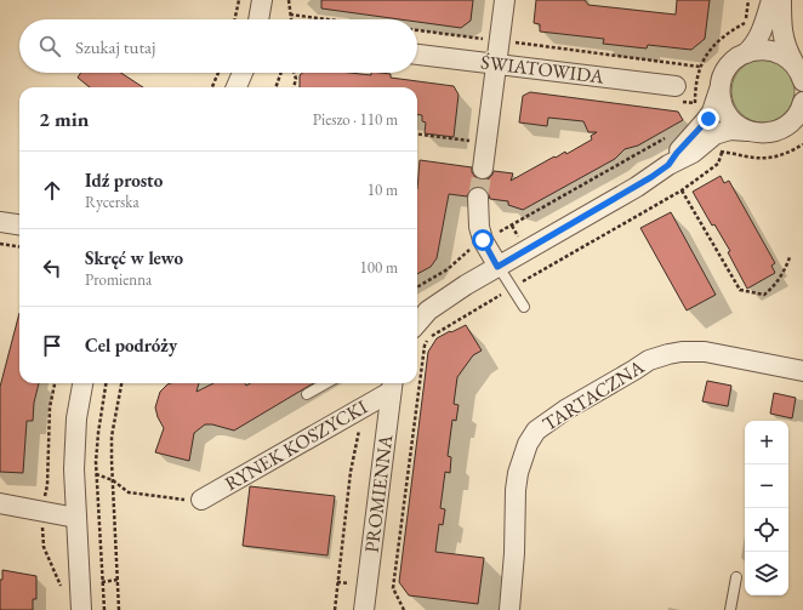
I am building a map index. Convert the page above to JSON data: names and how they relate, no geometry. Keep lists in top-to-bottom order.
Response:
{
  "streets": {
    "street": [
      "ŚWIATOWIDA",
      "TARTACZNA",
      "RYNEK KOSZYCKI",
      "PROMIENNA"
    ]
  },
  "crossings": [
    ["RYNEK KOSZYCKI", "PROMIENNA"]
  ],
  "page": {
    "search": "Szukaj tutaj",
    "heading": ["2 min", "Pieszo · 110 m"],
    "list": [
      ["Idź prosto", "Rycerska", "10 m"],
      ["Skręć w lewo", "Promienna", "100 m"],
      "Cel podróży"
    ],
    "map_buttons": ["+", "−"]
  }
}
